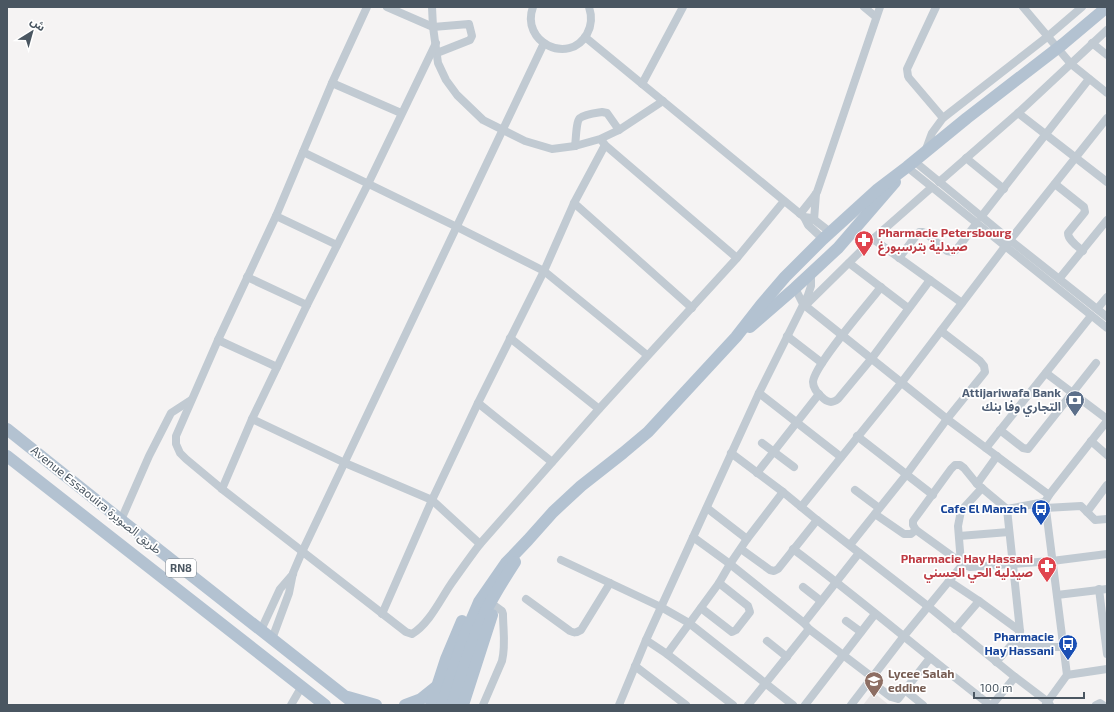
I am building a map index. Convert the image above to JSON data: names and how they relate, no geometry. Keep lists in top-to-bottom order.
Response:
{
  "streets": {
    "main road": ["Avenue Essaouira طريق الصويرة", "RN8"]
  },
  "places": {
    "pharmacy": ["Pharmacie Petersbourg صيدلية بترسبورغ", "Pharmacie Hay Hassani صيدلية الحي الحسني"],
    "bank": ["Attijariwafa Bank التجاري وفا بنك"],
    "bus stop": ["Cafe El Manzeh", "Pharmacie Hay Hassani"],
    "school or university": ["Lycee Salah eddine"]
  },
  "scale_bar": "100 m",
  "north": "top right"
}
